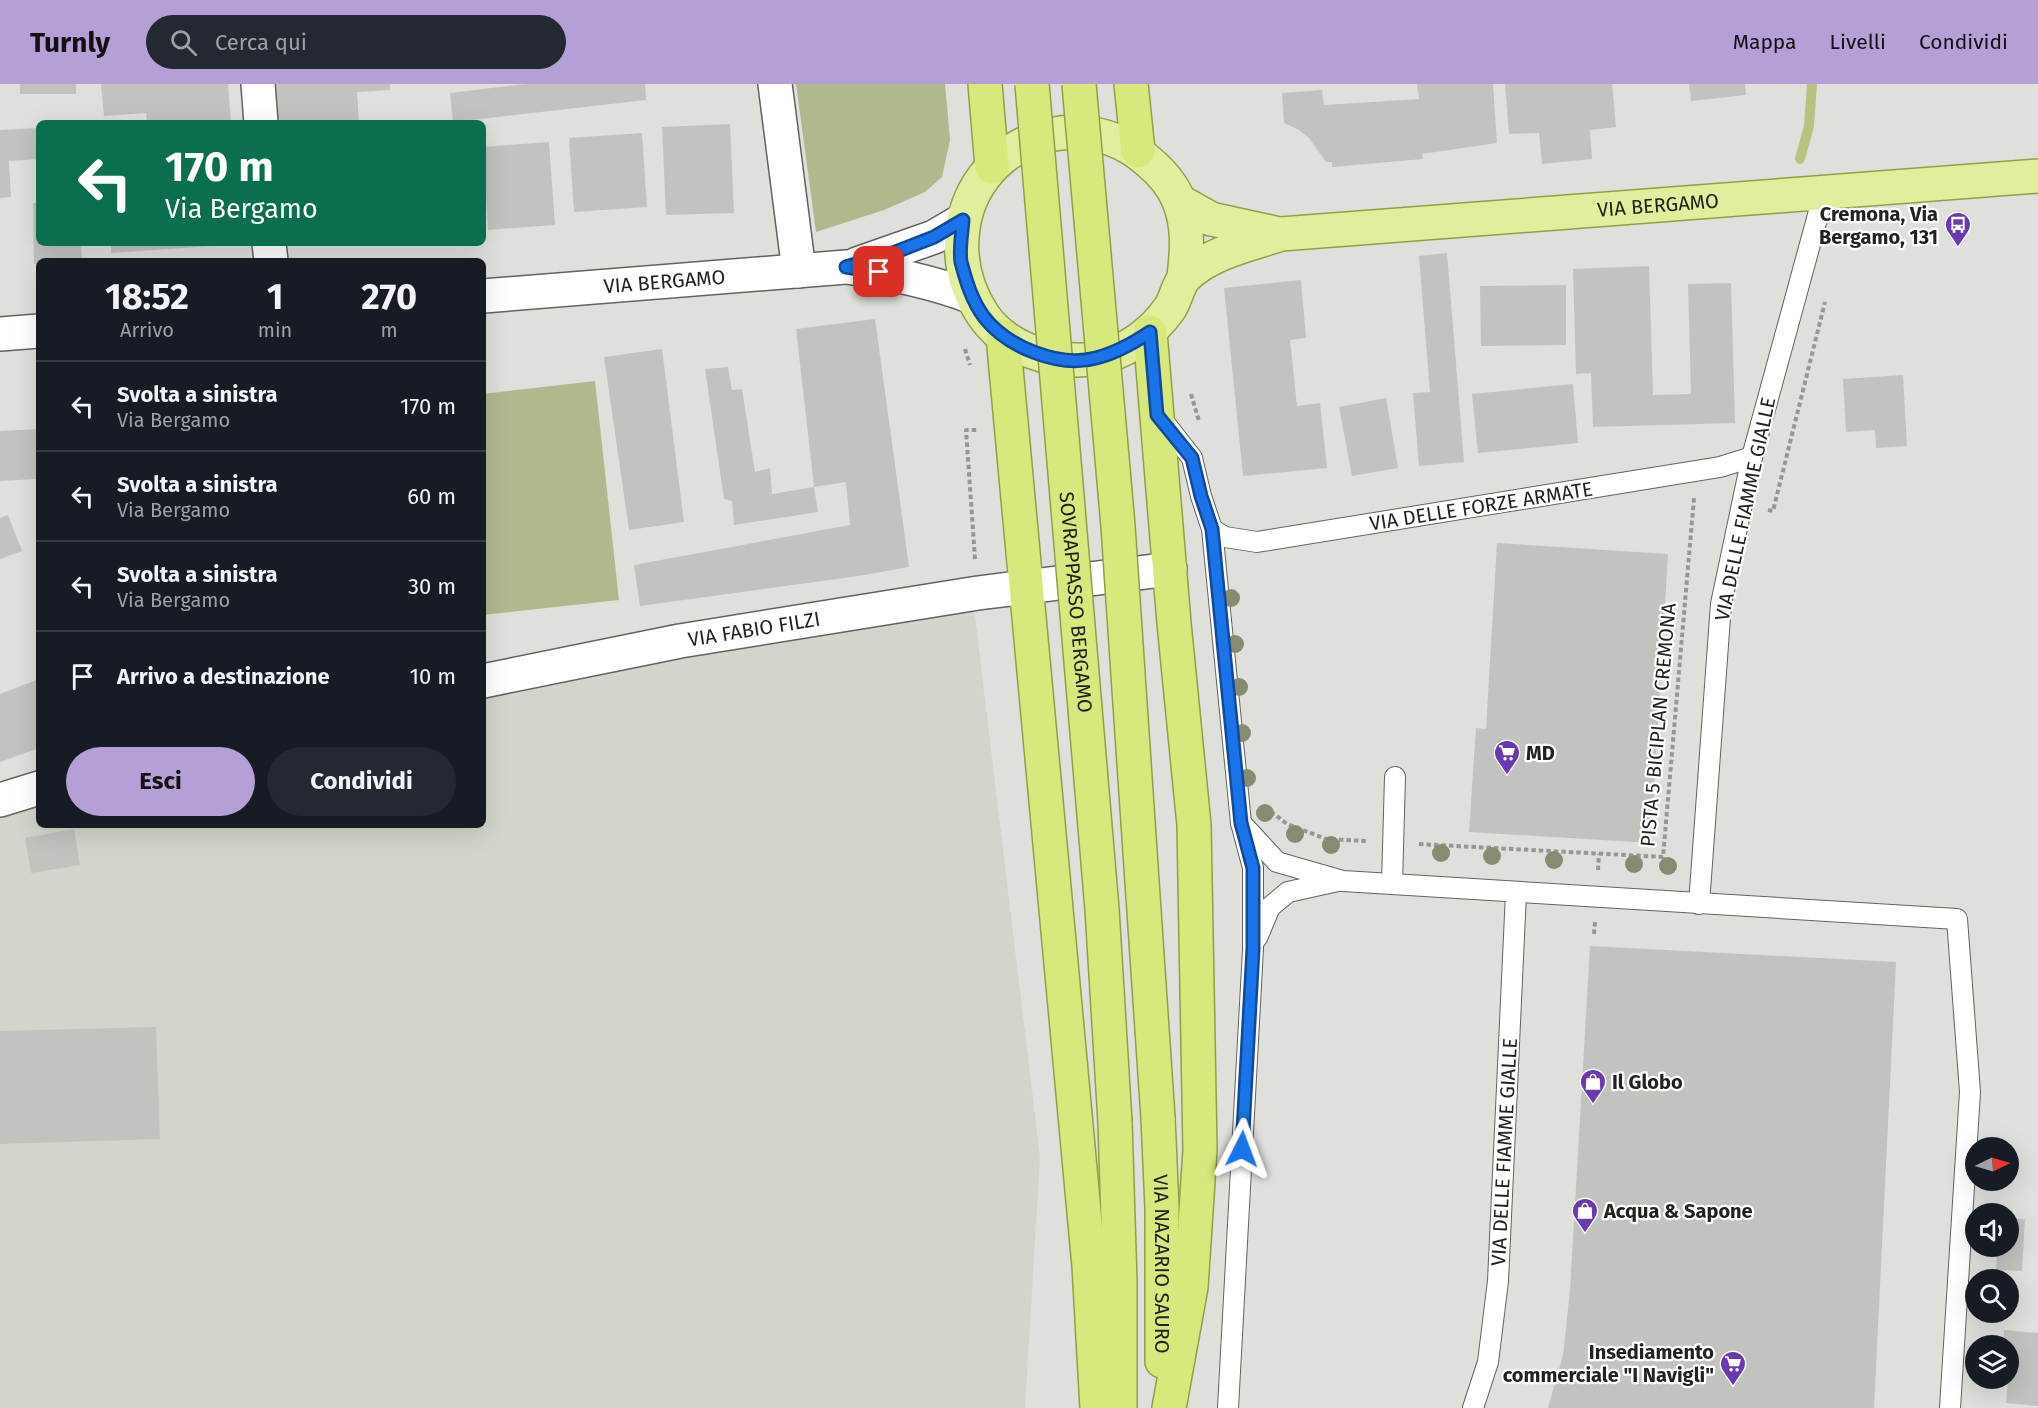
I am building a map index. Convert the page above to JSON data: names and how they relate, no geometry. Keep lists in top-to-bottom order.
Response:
{
  "streets": {
    "highway": ["SOVRAPPASSO BERGAMO", "VIA NAZARIO SAURO"],
    "main road": ["VIA BERGAMO"],
    "street": ["VIA FABIO FILZI"],
    "lane": ["VIA DELLE FORZE ARMATE", "VIA DELLE FIAMME GIALLE"],
    "path": ["PISTA 5 BICIPLAN CREMONA"]
  },
  "crossings": [
    ["VIA BERGAMO", "VIA DELLE FIAMME GIALLE"],
    ["VIA DELLE FORZE ARMATE", "VIA DELLE FIAMME GIALLE"]
  ],
  "places": {
    "bus stop": ["Cremona, Via Bergamo, 131"],
    "supermarket": ["MD", "Insediamento commerciale \"I Navigli\""],
    "shop": ["Il Globo", "Acqua & Sapone"]
  },
  "north": "right",
  "page": {
    "header": "Turnly",
    "search": "Cerca qui",
    "nav": ["Mappa", "Livelli", "Condividi"],
    "turn": ["170 m", "Via Bergamo"],
    "eta": [
      "18:52",
      "Arrivo",
      "1",
      "min",
      "270",
      "m"
    ],
    "list": [
      {
        "name": "Svolta a sinistra",
        "note": "Via Bergamo",
        "value": "170 m"
      },
      {
        "name": "Svolta a sinistra",
        "note": "Via Bergamo",
        "value": "60 m"
      },
      {
        "name": "Svolta a sinistra",
        "note": "Via Bergamo",
        "value": "30 m"
      },
      {
        "name": "Arrivo a destinazione",
        "value": "10 m"
      }
    ],
    "buttons": ["Esci", "Condividi"]
  }
}
